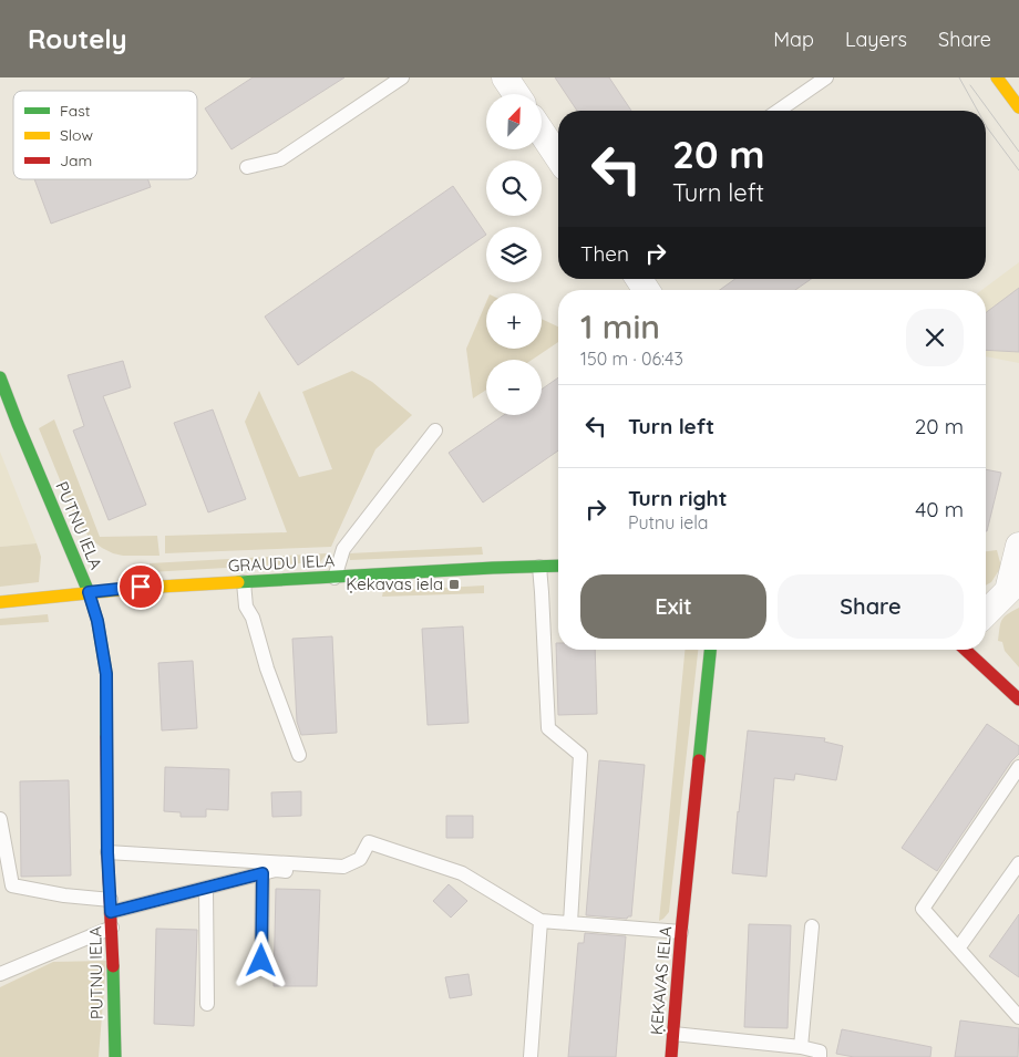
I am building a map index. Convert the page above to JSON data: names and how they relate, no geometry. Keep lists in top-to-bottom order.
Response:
{
  "streets": {
    "street": ["PUTNU IELA", "GRAUDU IELA", "ĶEKAVAS IELA"]
  },
  "crossings": [
    ["PUTNU IELA", "GRAUDU IELA"]
  ],
  "places": {
    "transit": ["Ķekavas iela"]
  },
  "legend": ["Fast", "Slow", "Jam"],
  "north": "top right",
  "page": {
    "header": "Routely",
    "nav": ["Map", "Layers", "Share"],
    "map_buttons": ["+", "−"],
    "turn": ["20 m", "Turn left"],
    "then": "Then",
    "heading": ["1 min", "150 m · 06:43"],
    "list": [
      {
        "name": "Turn left",
        "value": "20 m"
      },
      {
        "name": "Turn right",
        "note": "Putnu iela",
        "value": "40 m"
      }
    ],
    "buttons": ["Exit", "Share"]
  }
}
